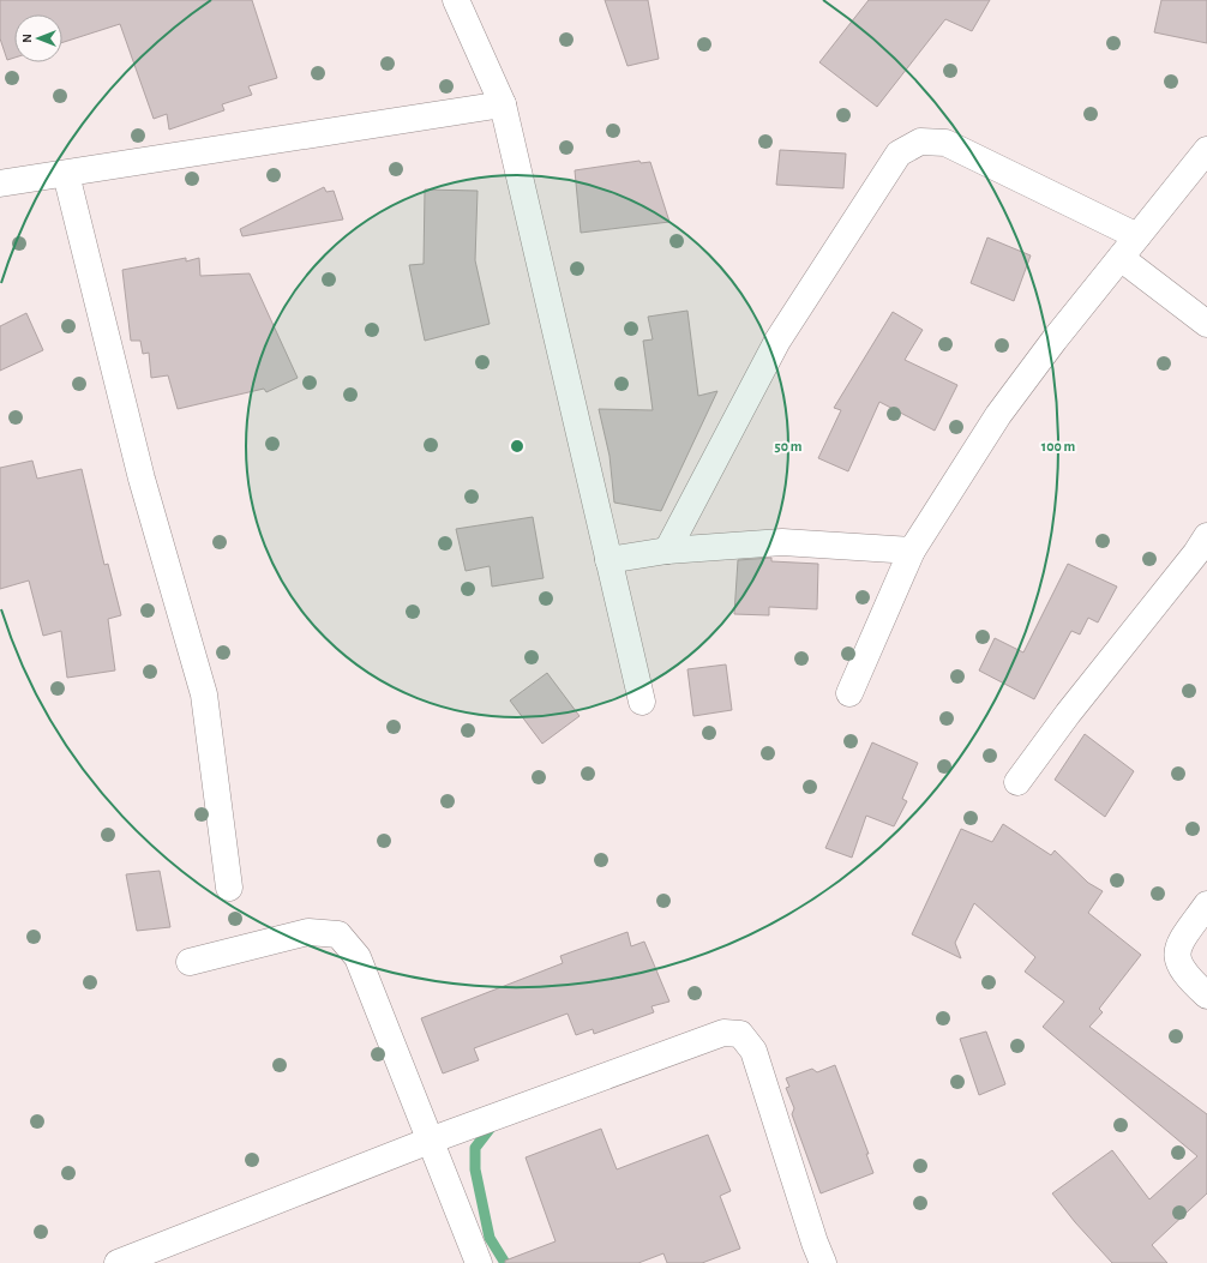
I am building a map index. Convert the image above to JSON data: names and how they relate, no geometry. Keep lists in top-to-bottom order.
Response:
{
  "north": "left",
  "rings": ["50 m", "100 m"]
}
